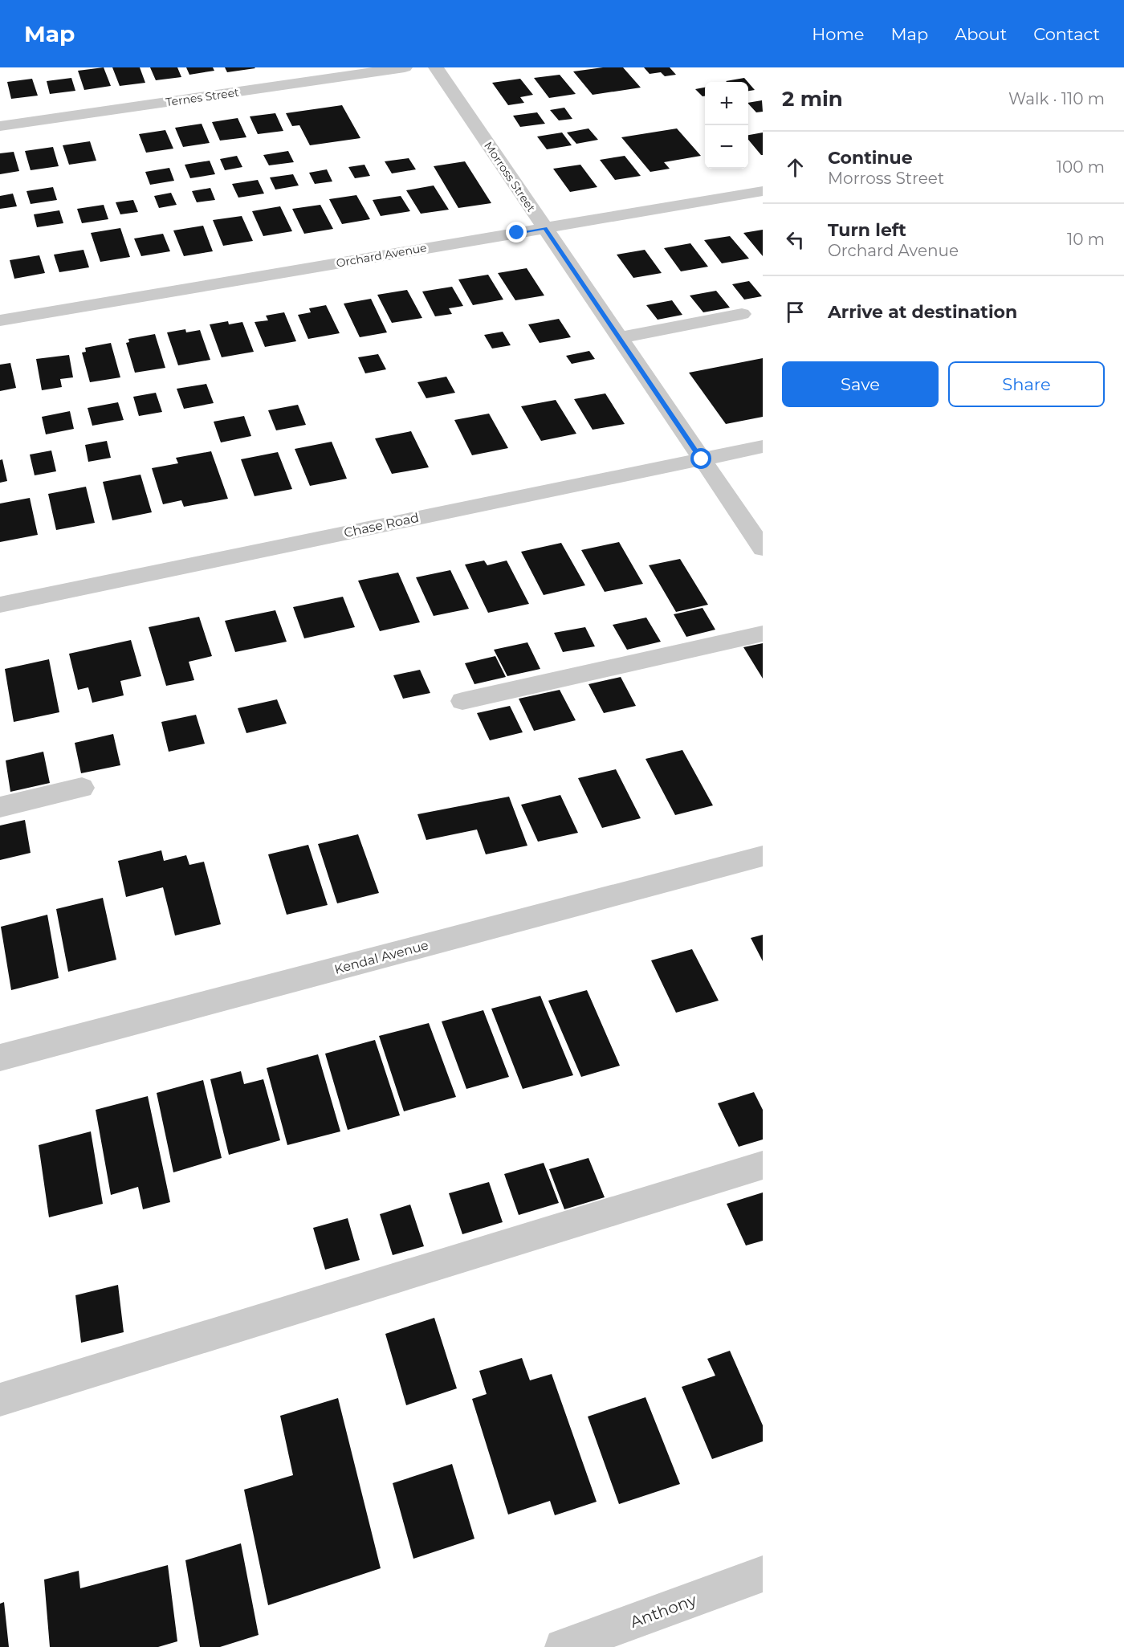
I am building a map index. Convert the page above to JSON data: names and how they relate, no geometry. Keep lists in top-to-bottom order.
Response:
{
  "streets": {
    "street": [
      "Ternes Street",
      "Morross Street",
      "Orchard Avenue",
      "Chase Road",
      "Kendal Avenue",
      "Anthony"
    ]
  },
  "crossings": [
    ["Morross Street", "Orchard Avenue"],
    ["Morross Street", "Chase Road"]
  ],
  "page": {
    "header": "Map",
    "nav": [
      "Home",
      "Map",
      "About",
      "Contact"
    ],
    "heading": ["2 min", "Walk · 110 m"],
    "map_buttons": ["+", "−"],
    "list": [
      ["Continue", "Morross Street", "100 m"],
      ["Turn left", "Orchard Avenue", "10 m"],
      "Arrive at destination"
    ],
    "buttons": ["Save", "Share"]
  }
}
